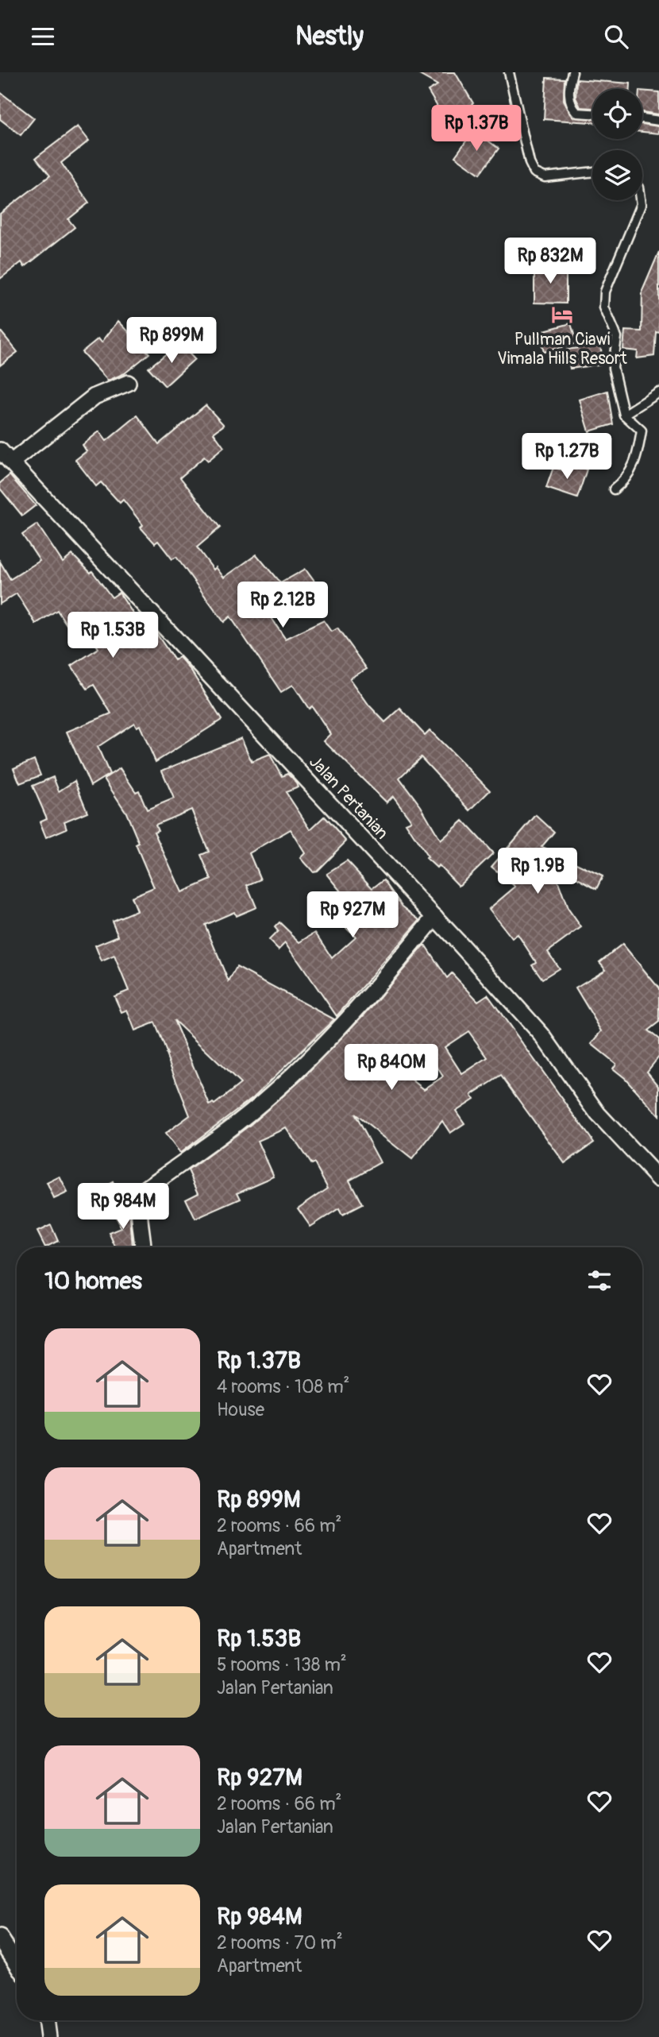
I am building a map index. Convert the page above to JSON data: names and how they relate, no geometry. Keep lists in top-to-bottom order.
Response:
{
  "streets": {
    "street": ["Jalan Pertanian"]
  },
  "places": {
    "hotel": ["Pullman Ciawi Vimala Hills Resort"]
  },
  "page": {
    "header": "Nestly",
    "price": [
      "Rp 1.37B",
      "Rp 832M",
      "Rp 899M",
      "Rp 1.27B",
      "Rp 2.12B",
      "Rp 1.53B",
      "Rp 1.9B",
      "Rp 927M",
      "Rp 840M",
      "Rp 984M"
    ],
    "heading": "10 homes",
    "list": [
      {
        "name": "Rp 1.37B",
        "note": "4 rooms · 108 m² · House"
      },
      {
        "name": "Rp 899M",
        "note": "2 rooms · 66 m² · Apartment"
      },
      {
        "name": "Rp 1.53B",
        "note": "5 rooms · 138 m² · Jalan Pertanian"
      },
      {
        "name": "Rp 927M",
        "note": "2 rooms · 66 m² · Jalan Pertanian"
      },
      {
        "name": "Rp 984M",
        "note": "2 rooms · 70 m² · Apartment"
      }
    ]
  }
}
